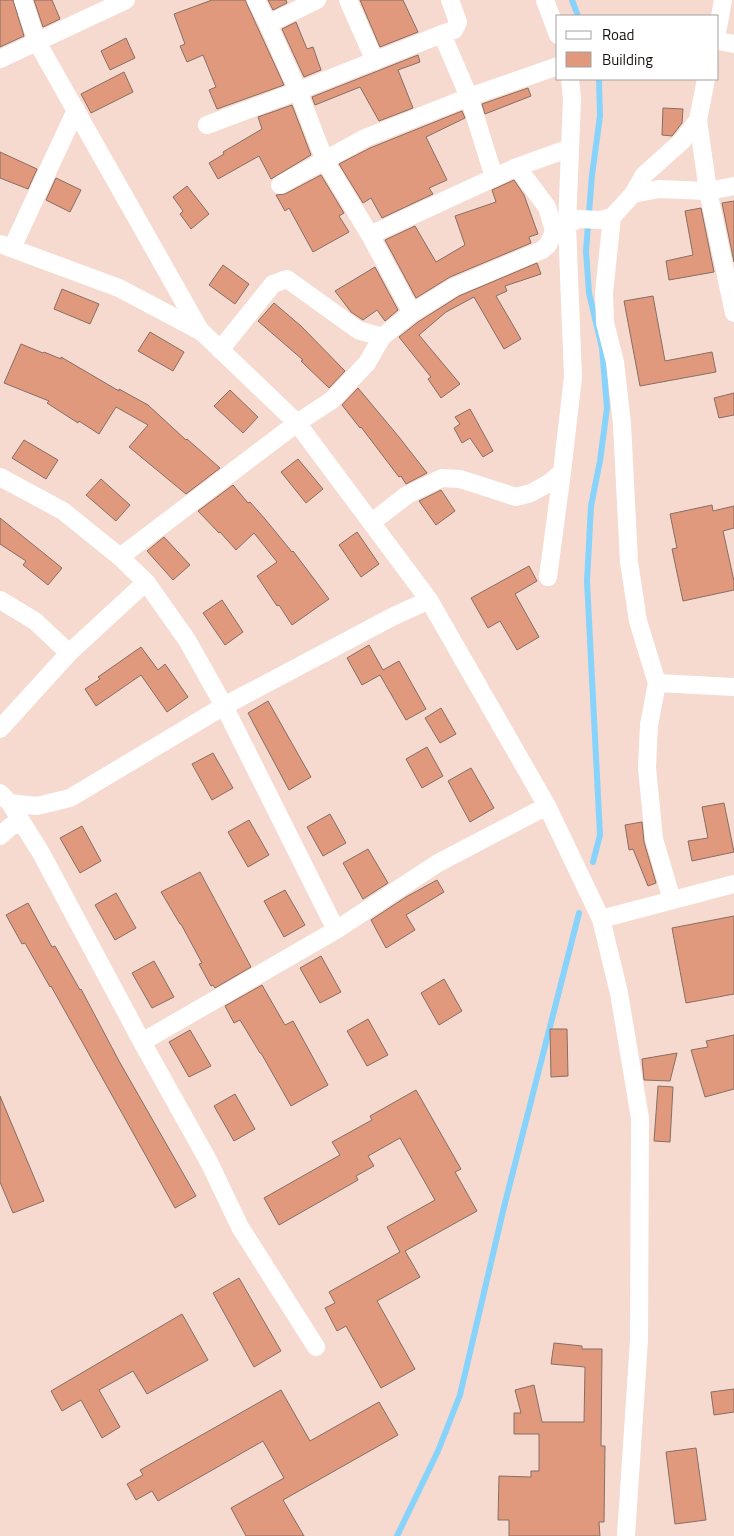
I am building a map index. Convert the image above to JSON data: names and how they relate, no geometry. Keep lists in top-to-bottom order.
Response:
{
  "legend": ["Road", "Building"]
}
